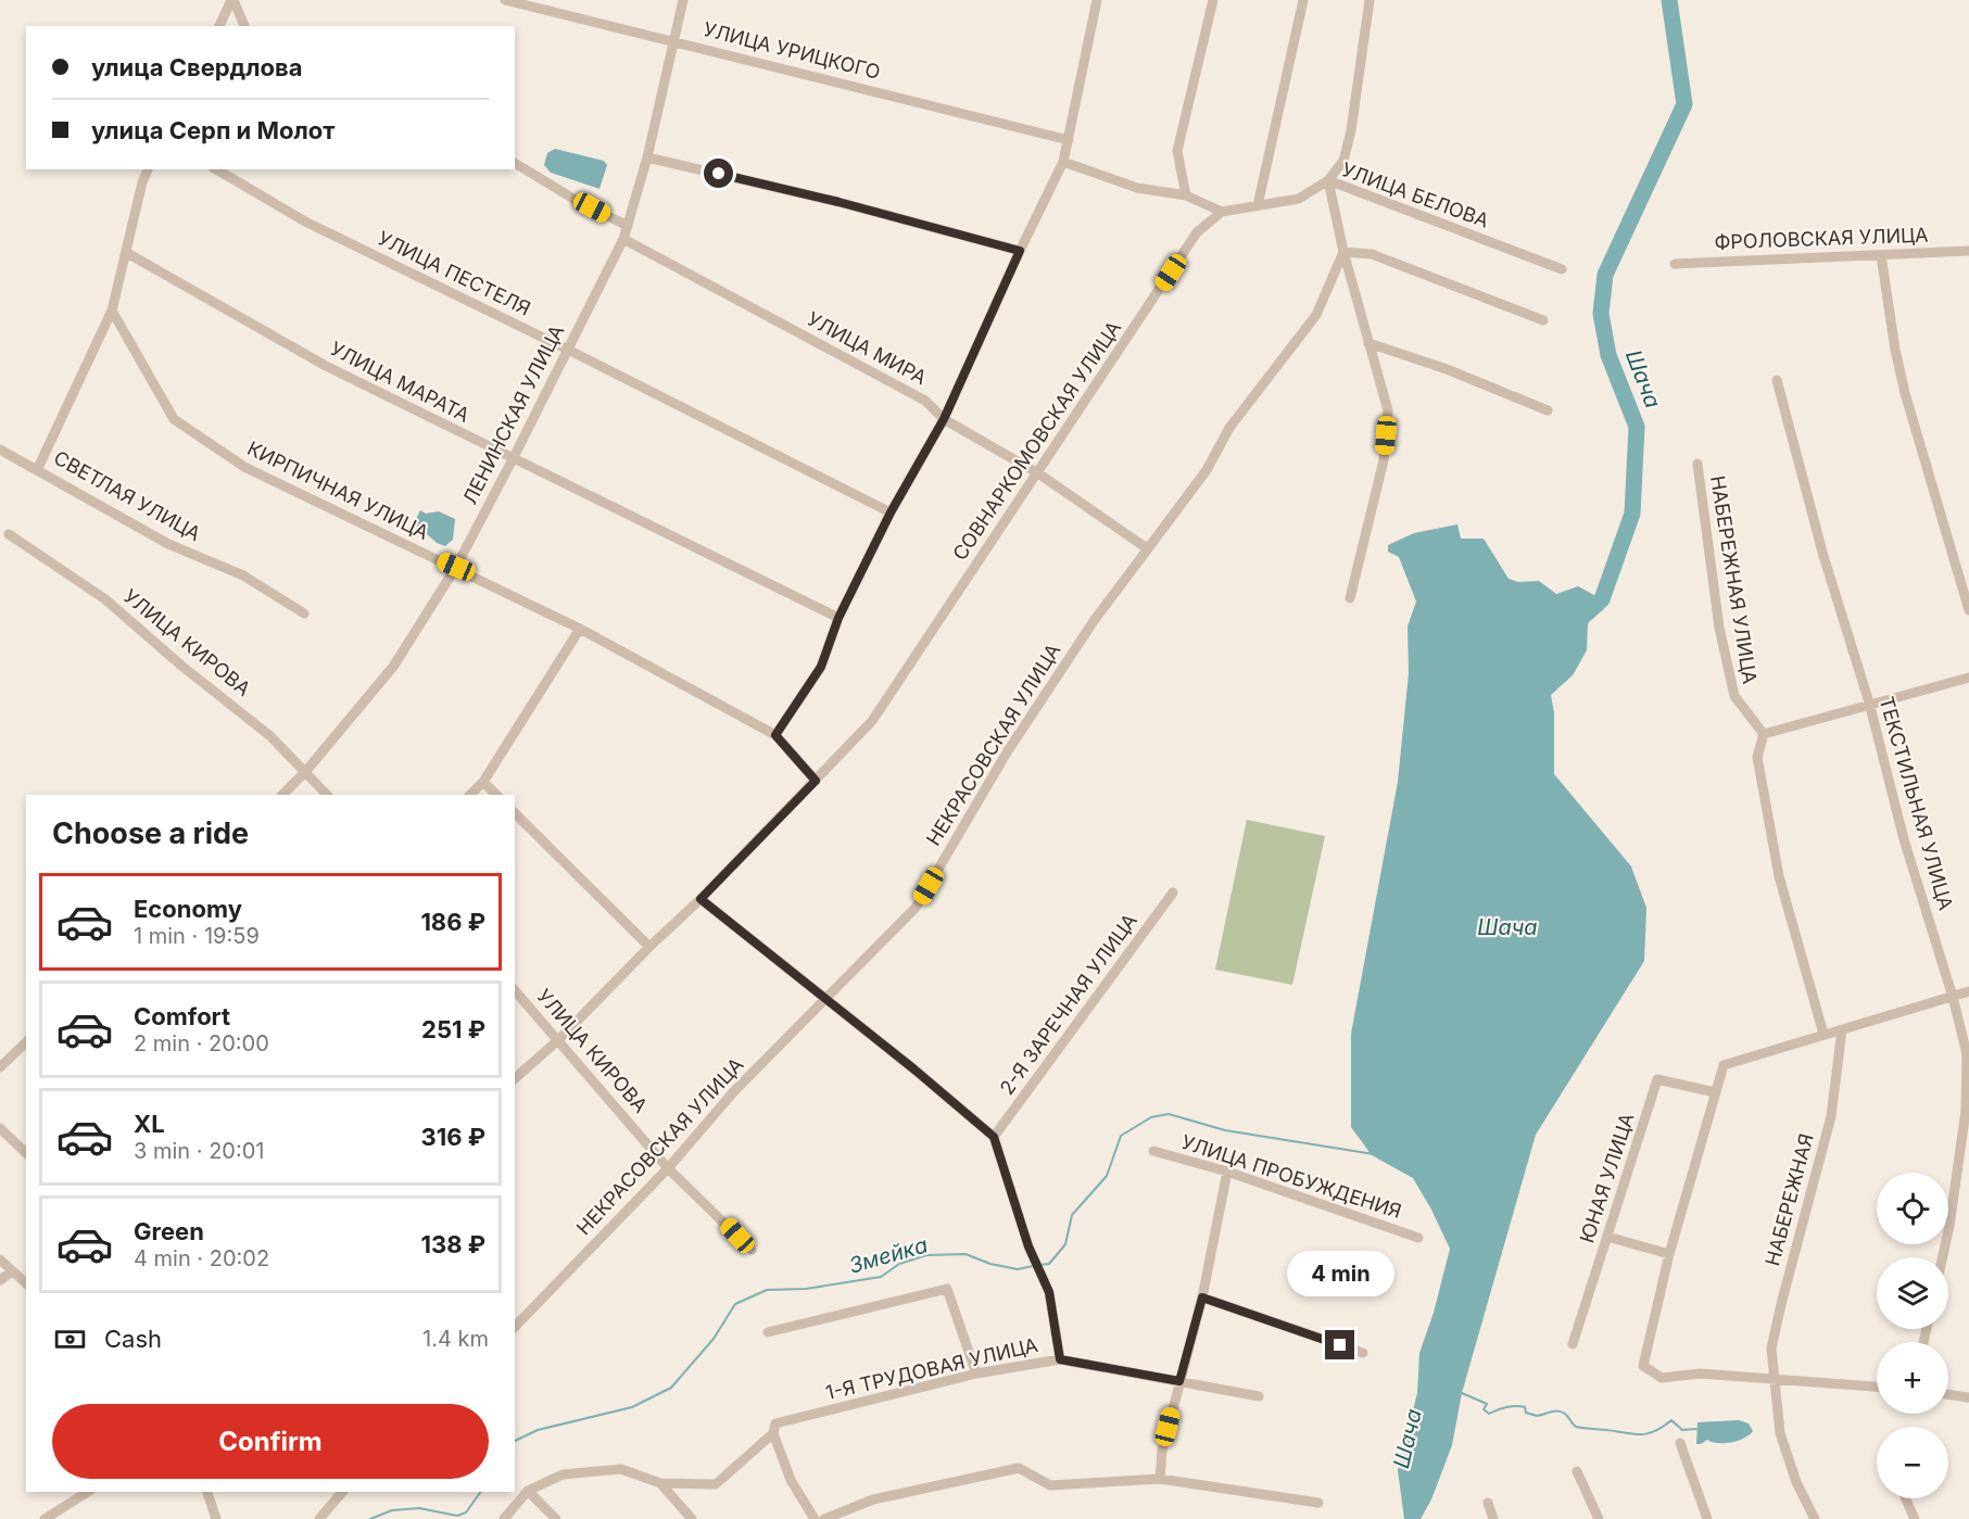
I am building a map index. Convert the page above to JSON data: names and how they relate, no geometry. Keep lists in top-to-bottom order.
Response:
{
  "streets": {
    "street": [
      "УЛИЦА УРИЦКОГО",
      "УЛИЦА БЕЛОВА",
      "ФРОЛОВСКАЯ УЛИЦА",
      "УЛИЦА ПЕСТЕЛЯ",
      "УЛИЦА МИРА",
      "УЛИЦА МАРАТА",
      "ЛЕНИНСКАЯ УЛИЦА",
      "СОВНАРКОМОВСКАЯ УЛИЦА",
      "КИРПИЧНАЯ УЛИЦА",
      "СВЕТЛАЯ УЛИЦА",
      "НАБЕРЕЖНАЯ УЛИЦА",
      "УЛИЦА КИРОВА",
      "НЕКРАСОВСКАЯ УЛИЦА",
      "ТЕКСТИЛЬНАЯ УЛИЦА",
      "2-Я ЗАРЕЧНАЯ УЛИЦА",
      "УЛИЦА ПРОБУЖДЕНИЯ",
      "ЮНАЯ УЛИЦА",
      "НАБЕРЕЖНАЯ",
      "1-Я ТРУДОВАЯ УЛИЦА"
    ]
  },
  "crossings": [
    ["УЛИЦА УРИЦКОГО", "ЛЕНИНСКАЯ УЛИЦА"],
    ["УЛИЦА БЕЛОВА", "СОВНАРКОМОВСКАЯ УЛИЦА"],
    ["УЛИЦА БЕЛОВА", "НЕКРАСОВСКАЯ УЛИЦА"],
    ["УЛИЦА ПЕСТЕЛЯ", "ЛЕНИНСКАЯ УЛИЦА"],
    ["УЛИЦА МИРА", "ЛЕНИНСКАЯ УЛИЦА"],
    ["УЛИЦА МИРА", "СОВНАРКОМОВСКАЯ УЛИЦА"],
    ["УЛИЦА МИРА", "НЕКРАСОВСКАЯ УЛИЦА"],
    ["УЛИЦА МАРАТА", "ЛЕНИНСКАЯ УЛИЦА"],
    ["ЛЕНИНСКАЯ УЛИЦА", "КИРПИЧНАЯ УЛИЦА"],
    ["ЛЕНИНСКАЯ УЛИЦА", "УЛИЦА КИРОВА"],
    ["СОВНАРКОМОВСКАЯ УЛИЦА", "УЛИЦА КИРОВА"],
    ["УЛИЦА КИРОВА", "НЕКРАСОВСКАЯ УЛИЦА"]
  ],
  "water": ["Шача", "Змейка"],
  "page": {
    "banner": ["улица Свердлова", "улица Серп и Молот"],
    "heading": "Choose a ride",
    "list": [
      {
        "name": "Economy",
        "note": "1 min · 19:59",
        "value": "186 ₽"
      },
      {
        "name": "Comfort",
        "note": "2 min · 20:00",
        "value": "251 ₽"
      },
      {
        "name": "XL",
        "note": "3 min · 20:01",
        "value": "316 ₽"
      },
      {
        "name": "Green",
        "note": "4 min · 20:02",
        "value": "138 ₽"
      }
    ],
    "map_buttons": ["+", "−"],
    "bubble": "4 min",
    "pay": ["Cash", "1.4 km"],
    "buttons": "Confirm"
  }
}
